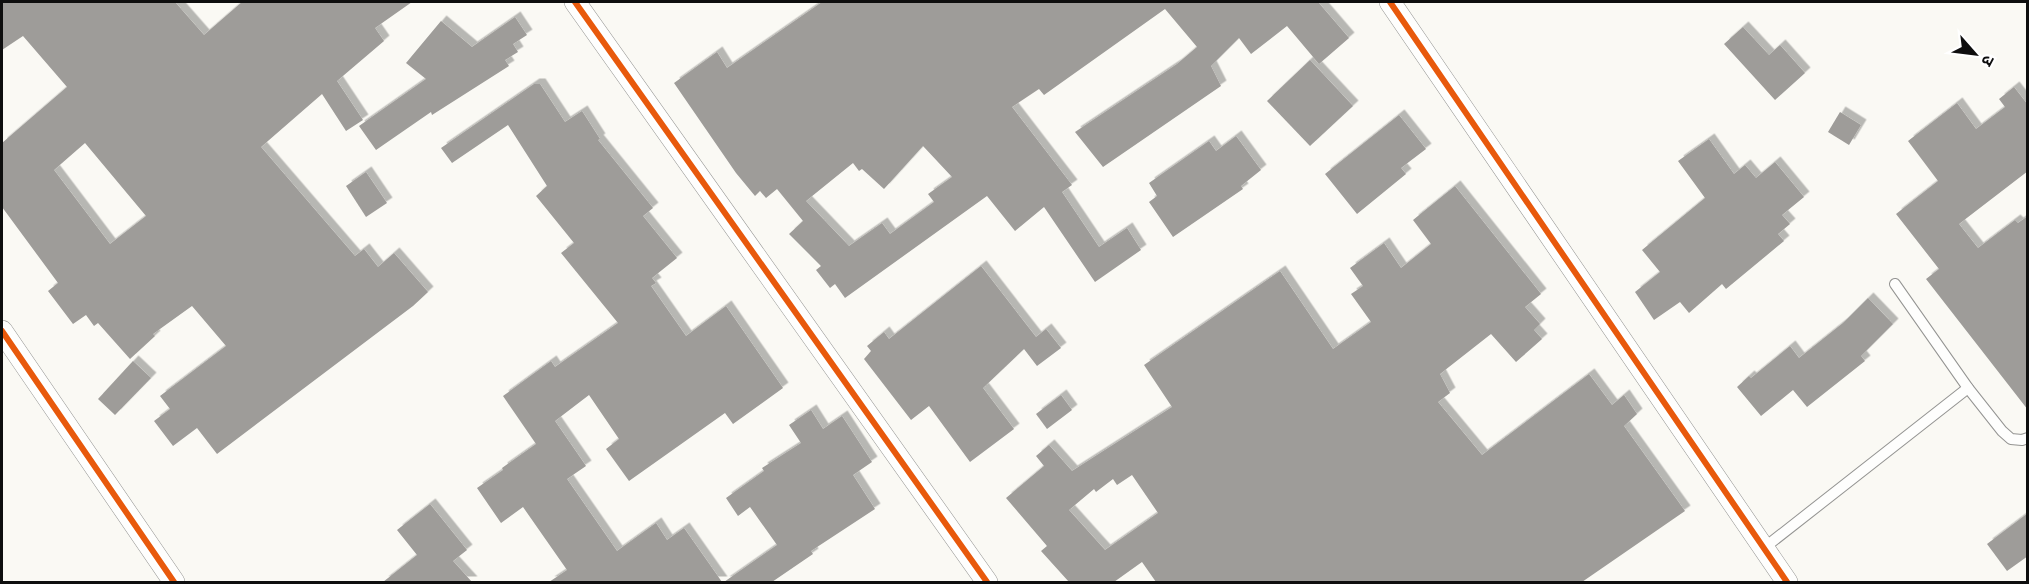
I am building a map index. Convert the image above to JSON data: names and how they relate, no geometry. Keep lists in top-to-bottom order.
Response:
{
  "north": "bottom right"
}
